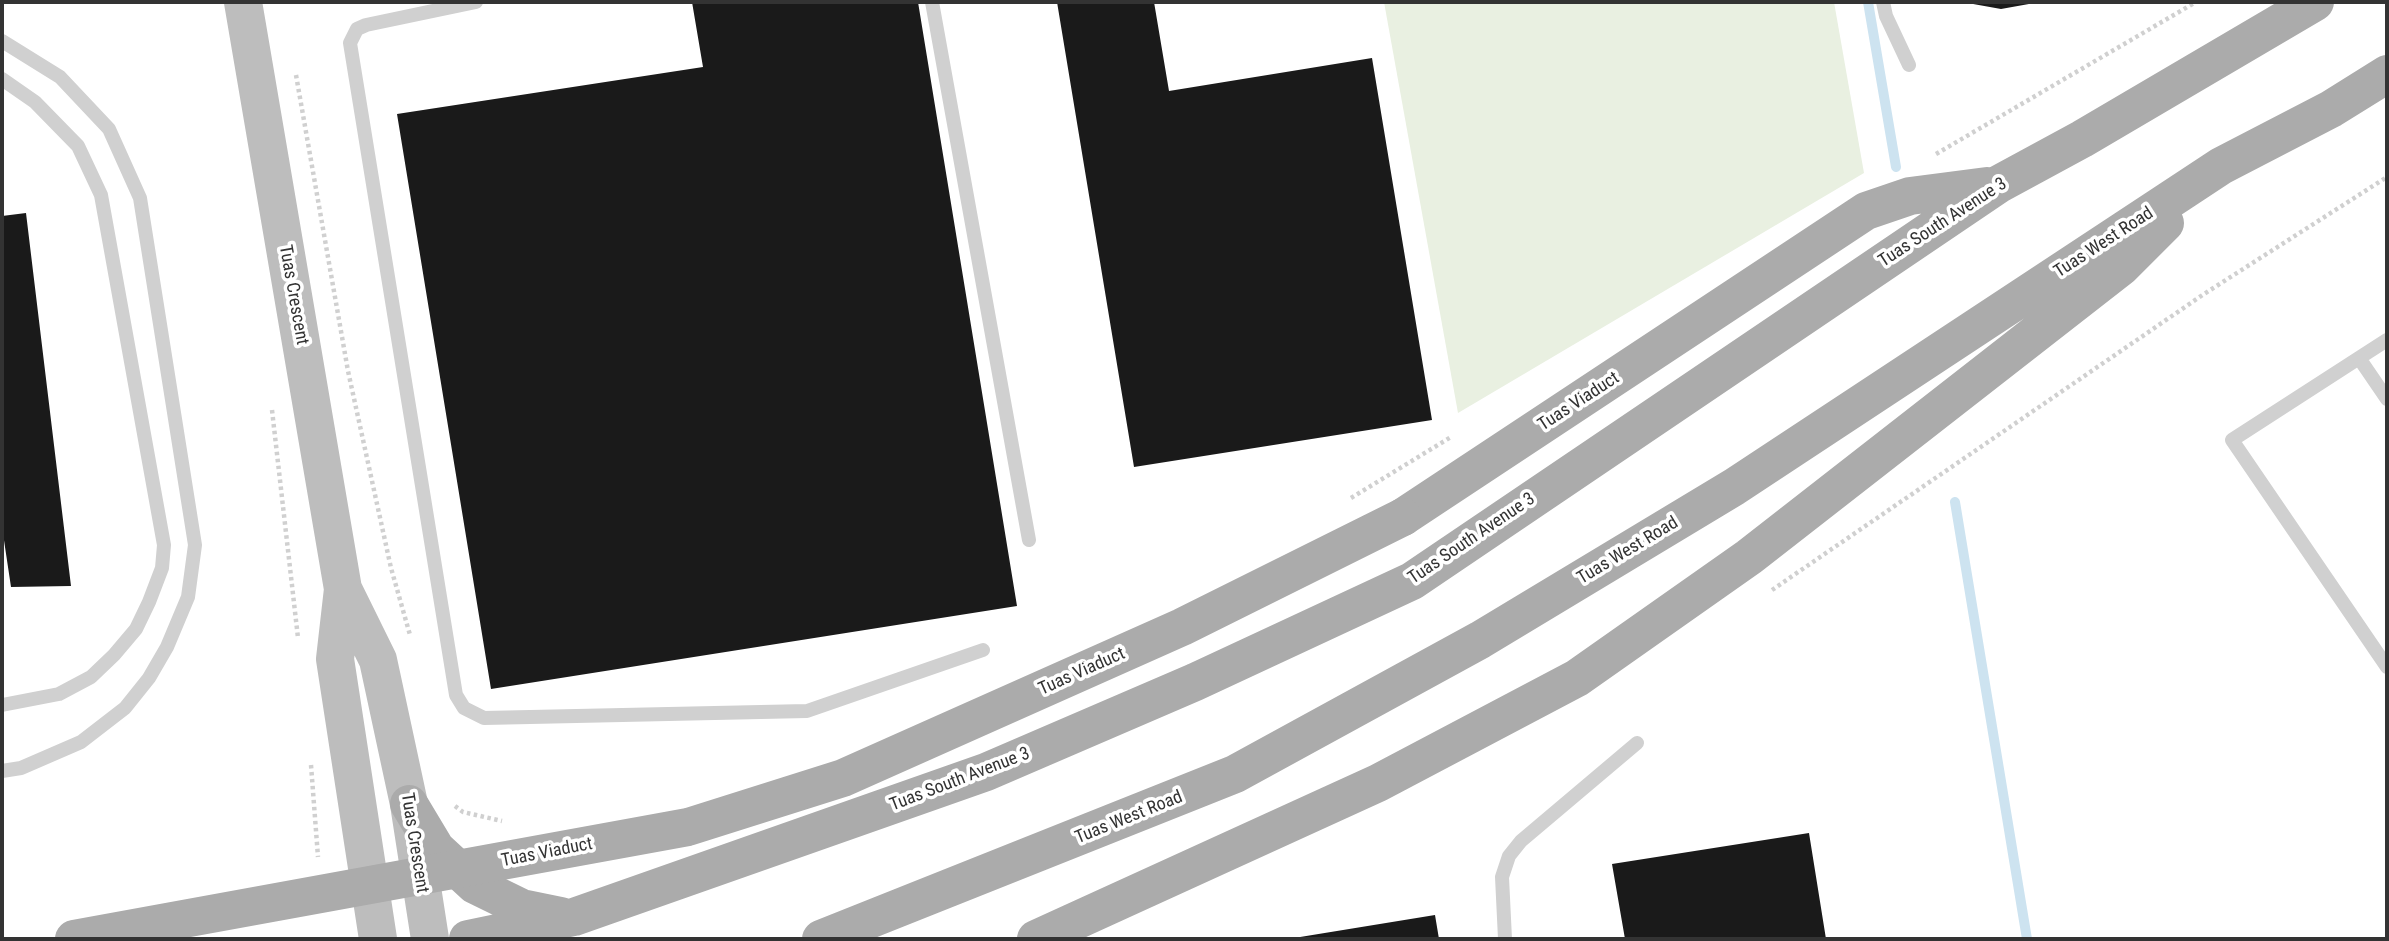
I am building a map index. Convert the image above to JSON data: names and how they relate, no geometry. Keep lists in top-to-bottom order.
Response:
{
  "streets": {
    "main road": ["Tuas South Avenue 3", "Tuas West Road", "Tuas Viaduct"],
    "street": ["Tuas Crescent"]
  },
  "crossings": [
    ["Tuas South Avenue 3", "Tuas Viaduct"]
  ]
}
